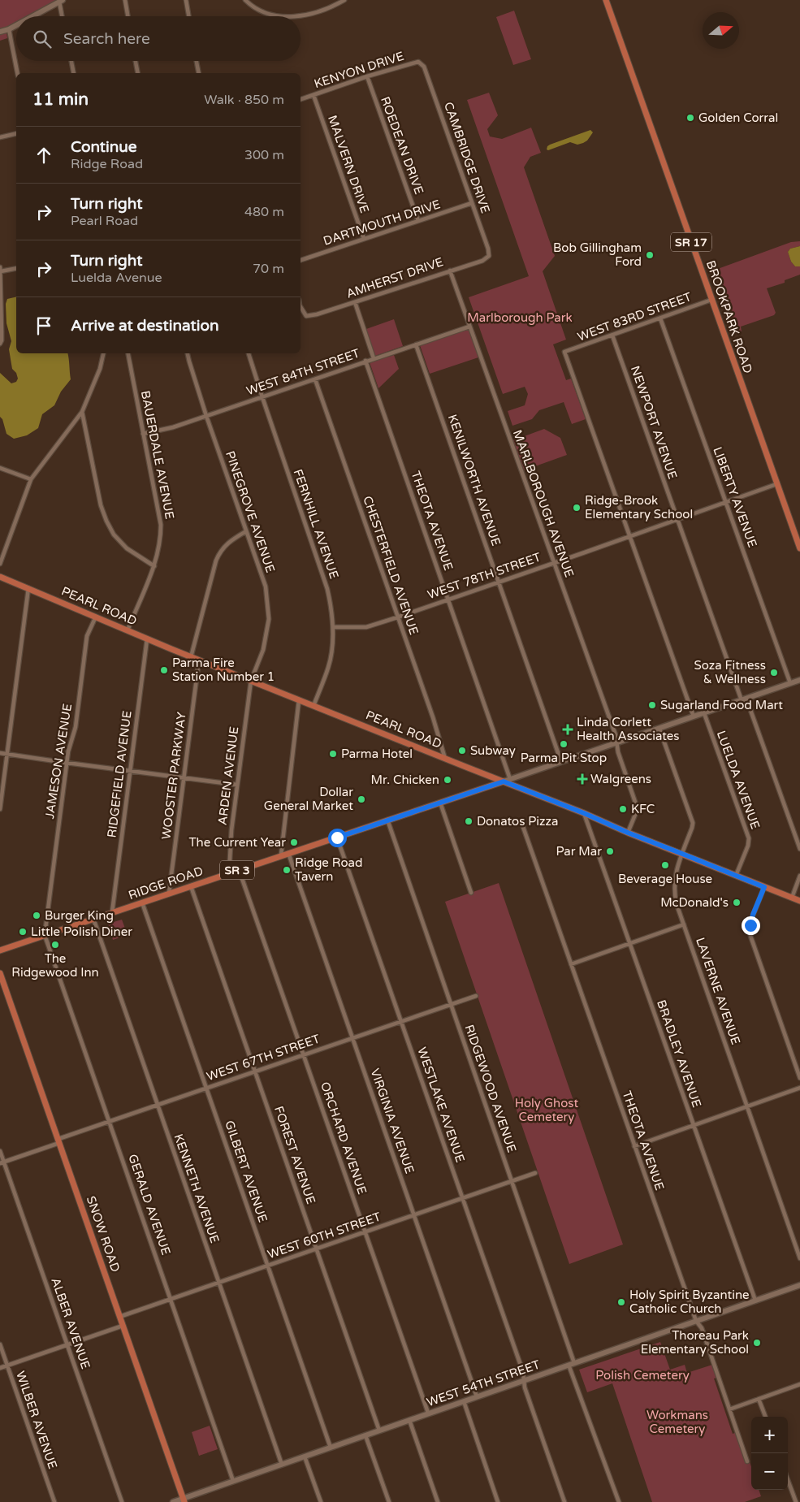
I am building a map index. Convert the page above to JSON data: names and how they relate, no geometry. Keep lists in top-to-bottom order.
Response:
{
  "streets": {
    "main road": [
      "SR 17",
      "BROOKPARK ROAD",
      "PEARL ROAD",
      "SR 3",
      "RIDGE ROAD",
      "SNOW ROAD"
    ],
    "street": [
      "KENYON DRIVE",
      "ROEDEAN DRIVE",
      "CAMBRIDGE DRIVE",
      "MALVERN DRIVE",
      "DARTMOUTH DRIVE",
      "AMHERST DRIVE",
      "WEST 83RD STREET",
      "WEST 84TH STREET",
      "NEWPORT AVENUE",
      "BAUERDALE AVENUE",
      "KENILWORTH AVENUE",
      "LIBERTY AVENUE",
      "MARLBOROUGH AVENUE",
      "PINEGROVE AVENUE",
      "THEOTA AVENUE",
      "FERNHILL AVENUE",
      "CHESTERFIELD AVENUE",
      "WEST 78TH STREET",
      "JAMESON AVENUE",
      "RIDGEFIELD AVENUE",
      "WOOSTER PARKWAY",
      "ARDEN AVENUE",
      "LUELDA AVENUE",
      "LAVERNE AVENUE",
      "BRADLEY AVENUE",
      "WEST 67TH STREET",
      "RIDGEWOOD AVENUE",
      "WESTLAKE AVENUE",
      "VIRGINIA AVENUE",
      "ORCHARD AVENUE",
      "FOREST AVENUE",
      "GILBERT AVENUE",
      "KENNETH AVENUE",
      "GERALD AVENUE",
      "WEST 60TH STREET",
      "ALBER AVENUE",
      "WEST 54TH STREET",
      "WILBER AVENUE"
    ]
  },
  "crossings": [
    ["KENYON DRIVE", "ROEDEAN DRIVE"],
    ["KENYON DRIVE", "CAMBRIDGE DRIVE"],
    ["KENYON DRIVE", "MALVERN DRIVE"],
    ["ROEDEAN DRIVE", "DARTMOUTH DRIVE"],
    ["CAMBRIDGE DRIVE", "DARTMOUTH DRIVE"],
    ["CAMBRIDGE DRIVE", "AMHERST DRIVE"],
    ["MALVERN DRIVE", "DARTMOUTH DRIVE"],
    ["AMHERST DRIVE", "MARLBOROUGH AVENUE"],
    ["WEST 83RD STREET", "BROOKPARK ROAD"],
    ["WEST 83RD STREET", "NEWPORT AVENUE"],
    ["WEST 83RD STREET", "LIBERTY AVENUE"],
    ["WEST 83RD STREET", "WEST 78TH STREET"],
    ["BROOKPARK ROAD", "WEST 78TH STREET"],
    ["WEST 84TH STREET", "BAUERDALE AVENUE"],
    ["WEST 84TH STREET", "KENILWORTH AVENUE"],
    ["WEST 84TH STREET", "MARLBOROUGH AVENUE"],
    ["WEST 84TH STREET", "PINEGROVE AVENUE"],
    ["WEST 84TH STREET", "THEOTA AVENUE"],
    ["WEST 84TH STREET", "FERNHILL AVENUE"],
    ["WEST 84TH STREET", "CHESTERFIELD AVENUE"],
    ["NEWPORT AVENUE", "WEST 78TH STREET"],
    ["NEWPORT AVENUE", "RIDGE ROAD"],
    ["BAUERDALE AVENUE", "PEARL ROAD"],
    ["KENILWORTH AVENUE", "WEST 78TH STREET"],
    ["KENILWORTH AVENUE", "RIDGE ROAD"],
    ["LIBERTY AVENUE", "WEST 78TH STREET"],
    ["LIBERTY AVENUE", "RIDGE ROAD"],
    ["MARLBOROUGH AVENUE", "WEST 78TH STREET"],
    ["MARLBOROUGH AVENUE", "PEARL ROAD"],
    ["MARLBOROUGH AVENUE", "RIDGE ROAD"],
    ["PINEGROVE AVENUE", "PEARL ROAD"],
    ["PINEGROVE AVENUE", "ARDEN AVENUE"],
    ["THEOTA AVENUE", "WEST 78TH STREET"],
    ["THEOTA AVENUE", "RIDGE ROAD"],
    ["THEOTA AVENUE", "WEST 54TH STREET"],
    ["FERNHILL AVENUE", "WEST 78TH STREET"],
    ["FERNHILL AVENUE", "PEARL ROAD"],
    ["CHESTERFIELD AVENUE", "WEST 78TH STREET"],
    ["CHESTERFIELD AVENUE", "PEARL ROAD"],
    ["PEARL ROAD", "JAMESON AVENUE"],
    ["PEARL ROAD", "RIDGEFIELD AVENUE"],
    ["PEARL ROAD", "WOOSTER PARKWAY"],
    ["PEARL ROAD", "ARDEN AVENUE"],
    ["PEARL ROAD", "LUELDA AVENUE"],
    ["PEARL ROAD", "RIDGE ROAD"],
    ["PEARL ROAD", "LAVERNE AVENUE"],
    ["PEARL ROAD", "BRADLEY AVENUE"],
    ["JAMESON AVENUE", "RIDGE ROAD"],
    ["JAMESON AVENUE", "GERALD AVENUE"],
    ["RIDGEFIELD AVENUE", "RIDGE ROAD"],
    ["WOOSTER PARKWAY", "RIDGE ROAD"],
    ["ARDEN AVENUE", "RIDGE ROAD"],
    ["LUELDA AVENUE", "RIDGE ROAD"],
    ["RIDGE ROAD", "LAVERNE AVENUE"],
    ["RIDGE ROAD", "RIDGEWOOD AVENUE"],
    ["RIDGE ROAD", "WESTLAKE AVENUE"],
    ["RIDGE ROAD", "VIRGINIA AVENUE"],
    ["RIDGE ROAD", "ORCHARD AVENUE"],
    ["RIDGE ROAD", "FOREST AVENUE"],
    ["RIDGE ROAD", "GILBERT AVENUE"],
    ["RIDGE ROAD", "KENNETH AVENUE"],
    ["RIDGE ROAD", "GERALD AVENUE"],
    ["BRADLEY AVENUE", "WEST 54TH STREET"],
    ["WEST 67TH STREET", "RIDGEWOOD AVENUE"],
    ["WEST 67TH STREET", "WESTLAKE AVENUE"],
    ["WEST 67TH STREET", "VIRGINIA AVENUE"],
    ["WEST 67TH STREET", "ORCHARD AVENUE"],
    ["WEST 67TH STREET", "FOREST AVENUE"],
    ["WEST 67TH STREET", "GILBERT AVENUE"],
    ["WEST 67TH STREET", "KENNETH AVENUE"],
    ["WEST 67TH STREET", "GERALD AVENUE"],
    ["WEST 67TH STREET", "SNOW ROAD"],
    ["WEST 67TH STREET", "ALBER AVENUE"],
    ["RIDGEWOOD AVENUE", "WEST 60TH STREET"],
    ["RIDGEWOOD AVENUE", "WEST 54TH STREET"],
    ["WESTLAKE AVENUE", "WEST 60TH STREET"],
    ["WESTLAKE AVENUE", "WEST 54TH STREET"],
    ["VIRGINIA AVENUE", "WEST 60TH STREET"],
    ["VIRGINIA AVENUE", "WEST 54TH STREET"],
    ["ORCHARD AVENUE", "WEST 60TH STREET"],
    ["ORCHARD AVENUE", "WEST 54TH STREET"],
    ["FOREST AVENUE", "WEST 60TH STREET"],
    ["FOREST AVENUE", "WEST 54TH STREET"],
    ["GILBERT AVENUE", "WEST 60TH STREET"],
    ["GILBERT AVENUE", "WEST 54TH STREET"],
    ["KENNETH AVENUE", "WEST 60TH STREET"],
    ["KENNETH AVENUE", "WEST 54TH STREET"],
    ["GERALD AVENUE", "WEST 60TH STREET"],
    ["GERALD AVENUE", "WEST 54TH STREET"],
    ["SNOW ROAD", "WEST 60TH STREET"],
    ["SNOW ROAD", "WEST 54TH STREET"]
  ],
  "parks": [
    "Marlborough Park",
    "Holy Ghost Cemetery",
    "Polish Cemetery",
    "Workmans Cemetery"
  ],
  "places": {
    "other": [
      "Golden Corral",
      "Bob Gillingham Ford",
      "Ridge-Brook Elementary School",
      "Parma Fire Station Number 1",
      "Soza Fitness & Wellness",
      "Sugarland Food Mart",
      "Parma Pit Stop",
      "Subway",
      "Parma Hotel",
      "Mr. Chicken",
      "Dollar General Market",
      "KFC",
      "Donatos Pizza",
      "The Current Year",
      "Par Mar",
      "Beverage House",
      "Ridge Road Tavern",
      "McDonald's",
      "Burger King",
      "Little Polish Diner",
      "The Ridgewood Inn",
      "Holy Spirit Byzantine Catholic Church",
      "Thoreau Park Elementary School"
    ],
    "health": ["Linda Corlett Health Associates", "Walgreens"]
  },
  "north": "right",
  "page": {
    "search": "Search here",
    "heading": ["11 min", "Walk · 850 m"],
    "list": [
      ["Continue", "Ridge Road", "300 m"],
      ["Turn right", "Pearl Road", "480 m"],
      ["Turn right", "Luelda Avenue", "70 m"],
      "Arrive at destination"
    ],
    "map_buttons": ["+", "−"]
  }
}
